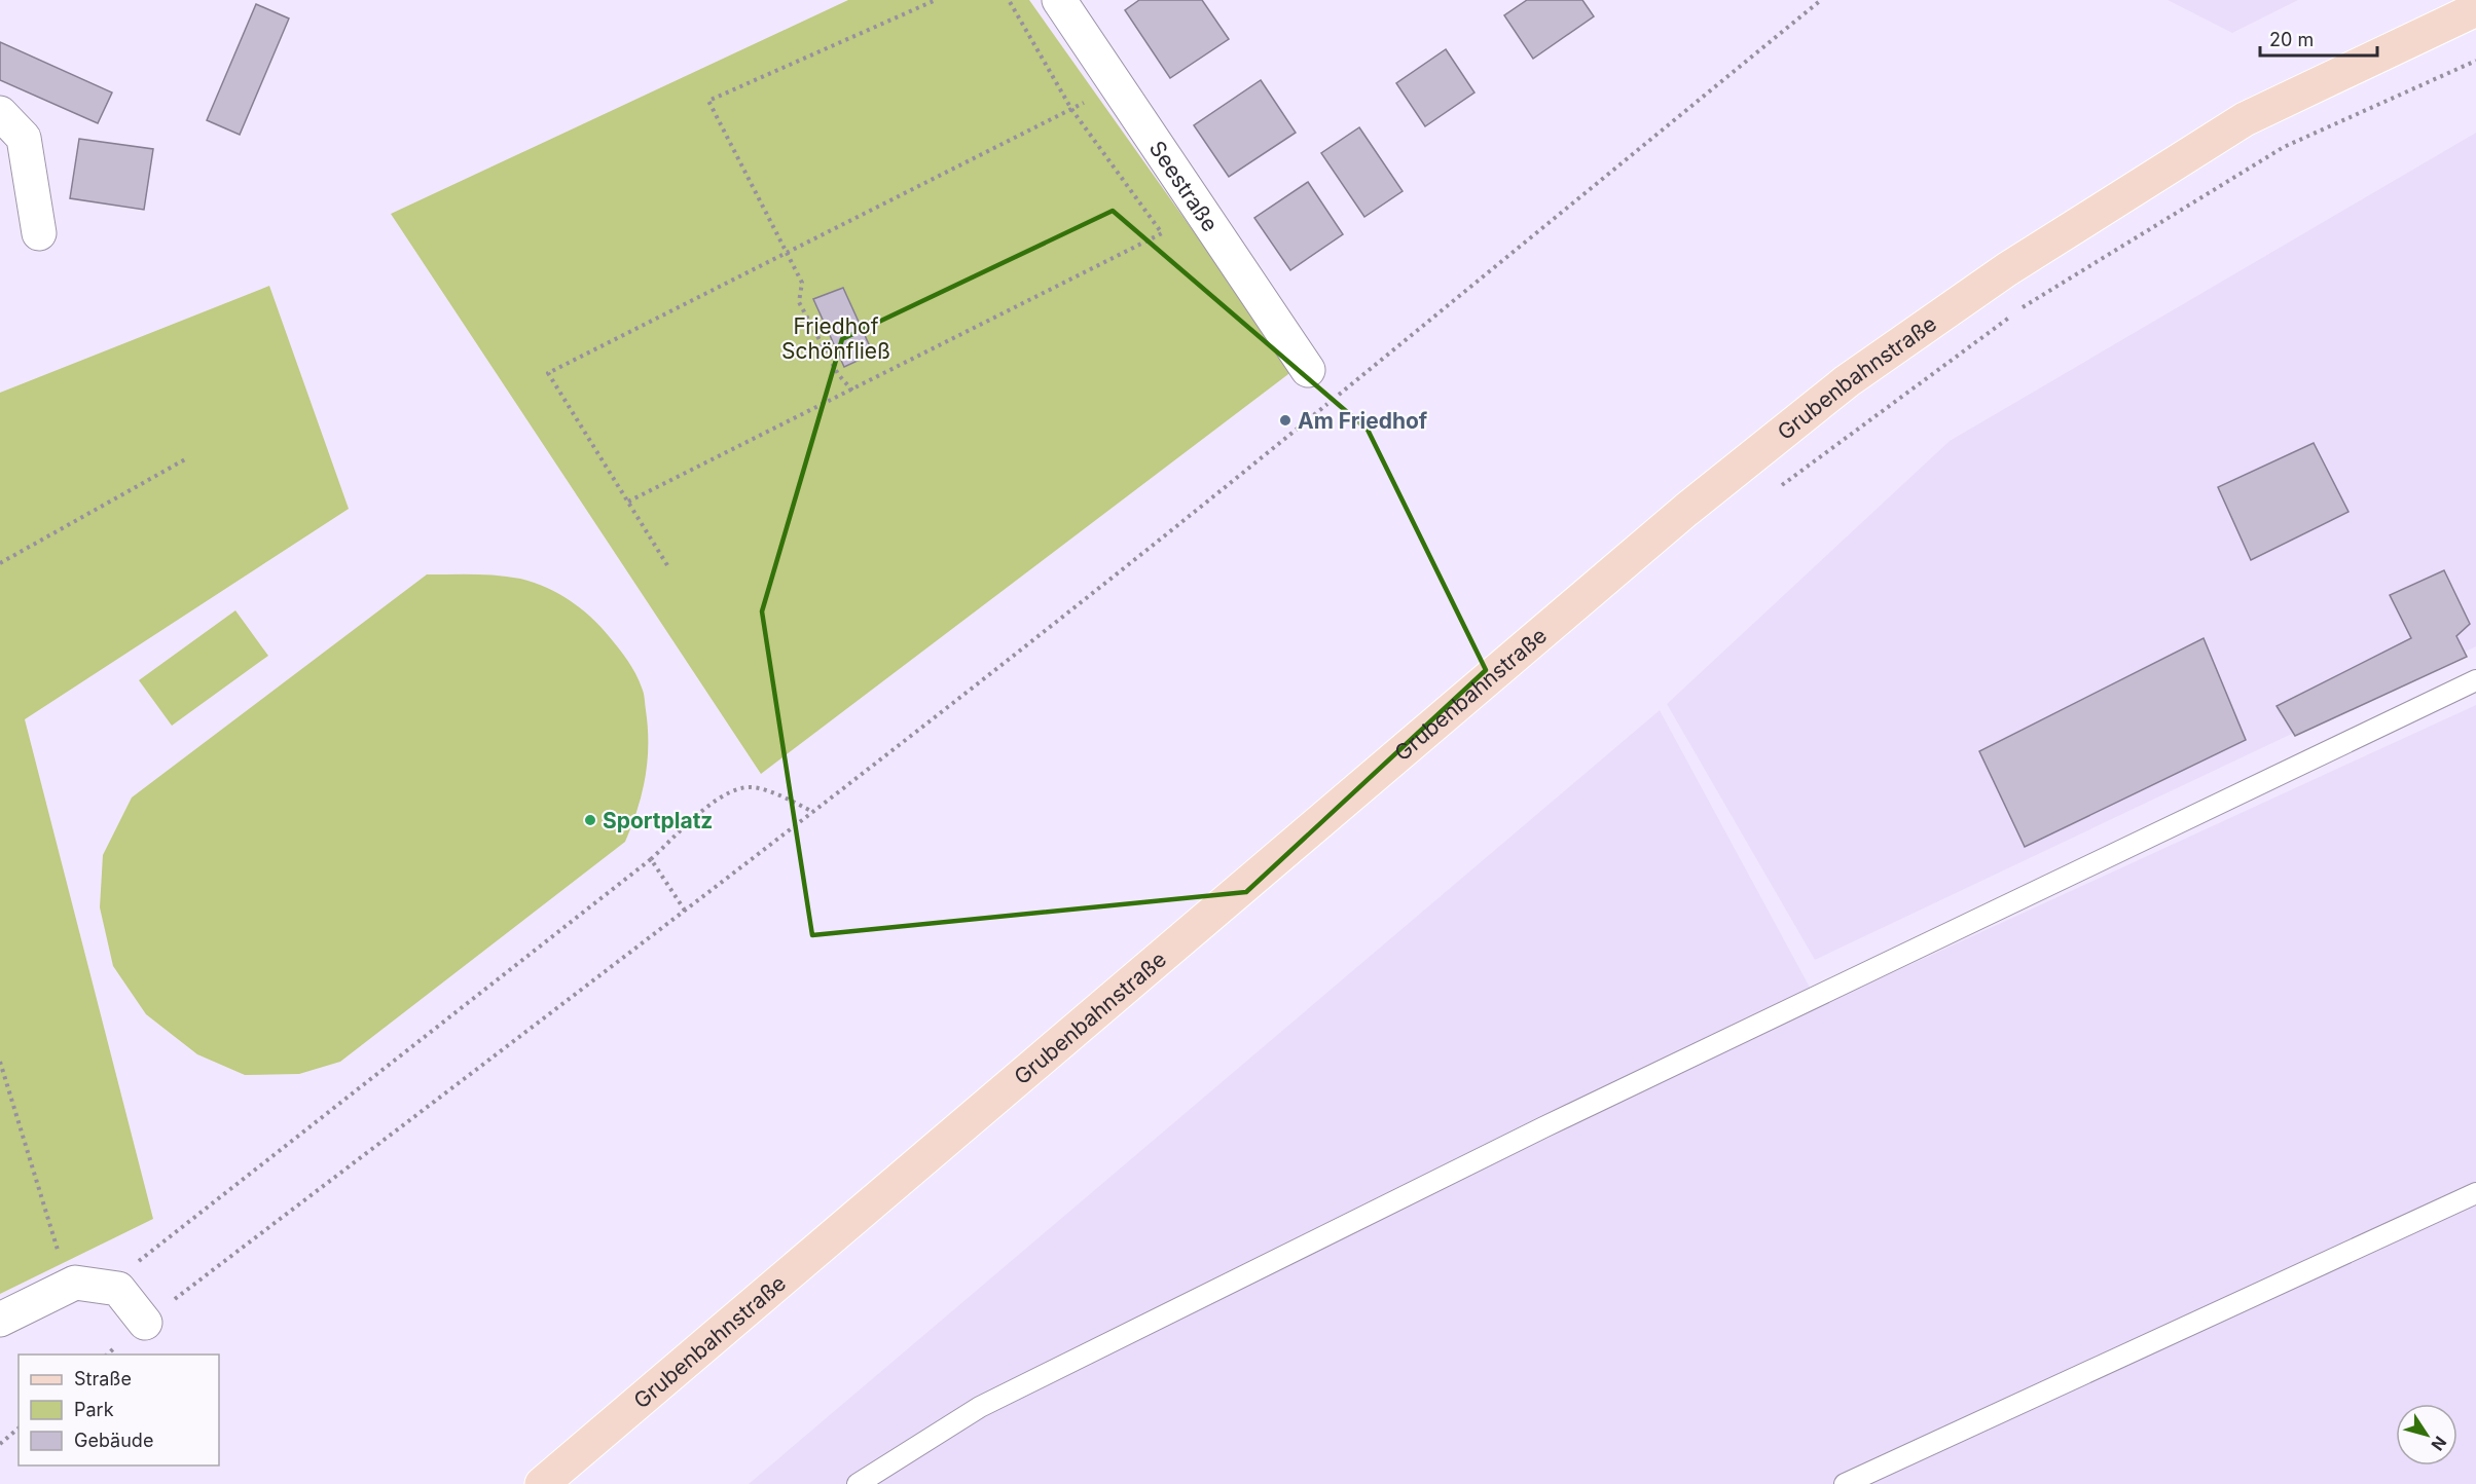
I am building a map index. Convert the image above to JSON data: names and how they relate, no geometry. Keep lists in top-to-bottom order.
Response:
{
  "streets": {
    "main road": ["Grubenbahnstraße"],
    "street": ["Seestraße"]
  },
  "parks": ["Friedhof Schönfließ"],
  "places": ["Am Friedhof", "Sportplatz"],
  "legend": ["Straße", "Park", "Gebäude"],
  "scale_bar": "20 m",
  "north": "bottom right"
}
